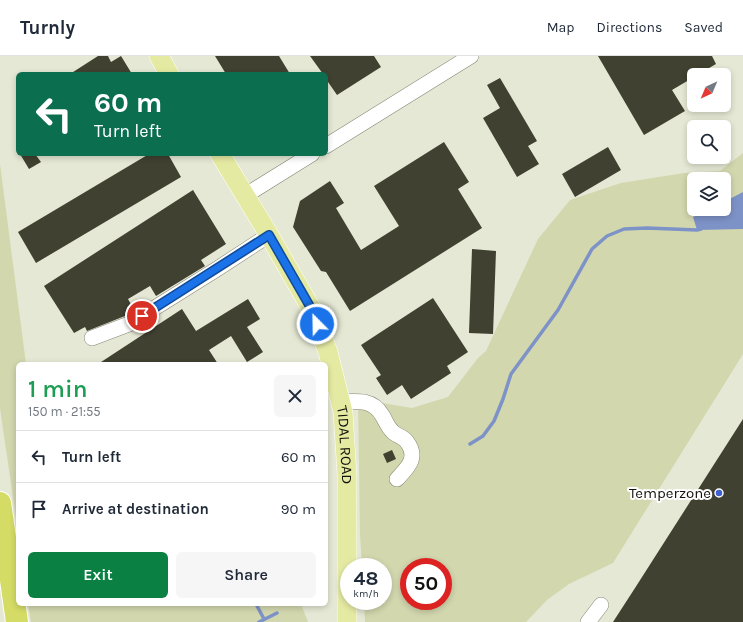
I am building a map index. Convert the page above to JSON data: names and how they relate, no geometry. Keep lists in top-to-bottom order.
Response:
{
  "streets": {
    "main road": ["TIDAL ROAD"]
  },
  "places": ["Temperzone"],
  "north": "bottom left",
  "page": {
    "header": "Turnly",
    "nav": ["Map", "Directions", "Saved"],
    "turn": ["60 m", "Turn left"],
    "heading": ["1 min", "150 m · 21:55"],
    "list": [
      {
        "name": "Turn left",
        "value": "60 m"
      },
      {
        "name": "Arrive at destination",
        "value": "90 m"
      }
    ],
    "buttons": ["Exit", "Share"],
    "speed": "48 km/h",
    "limit": "50"
  }
}
